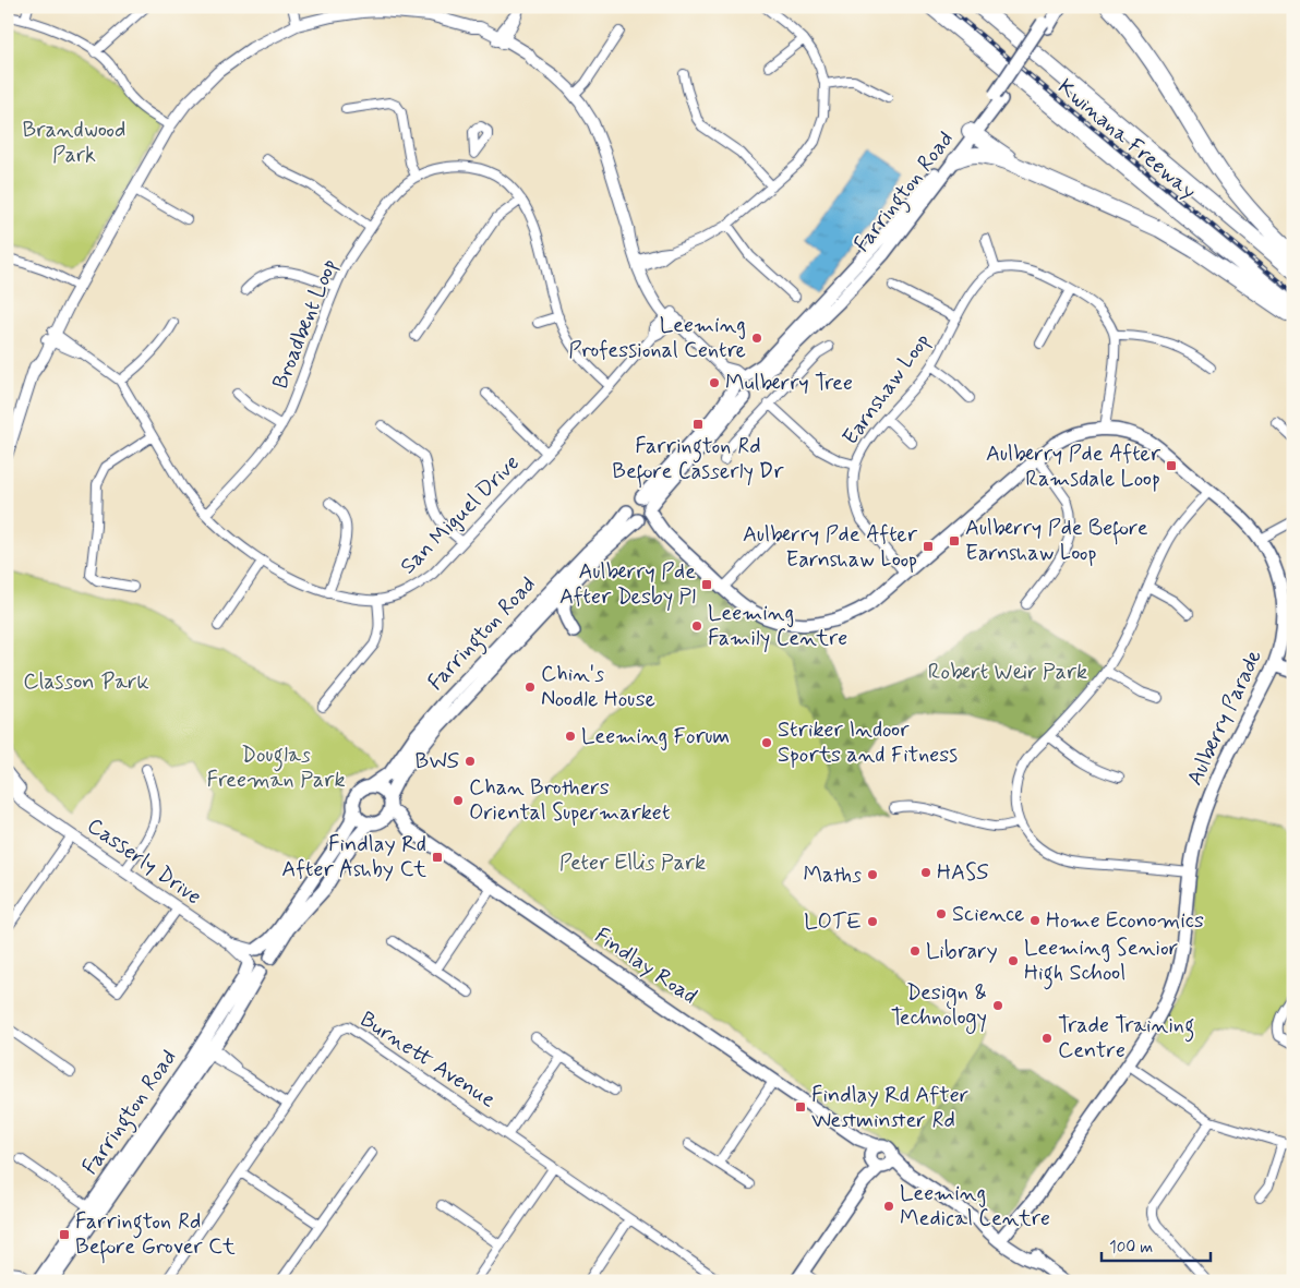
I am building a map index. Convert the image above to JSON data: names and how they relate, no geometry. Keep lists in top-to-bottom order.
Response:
{
  "streets": {
    "highway": ["Kwinana Freeway"],
    "main road": ["Farrington Road", "Aulberry Parade", "Findlay Road"],
    "street": [
      "Broadbent Loop",
      "Earnshaw Loop",
      "San Miguel Drive",
      "Casserly Drive",
      "Burnett Avenue"
    ]
  },
  "crossings": [
    ["Farrington Road", "Aulberry Parade"],
    ["Farrington Road", "Casserly Drive"],
    ["Farrington Road", "Findlay Road"],
    ["Broadbent Loop", "San Miguel Drive"],
    ["Earnshaw Loop", "Aulberry Parade"],
    ["Aulberry Parade", "Findlay Road"]
  ],
  "parks": [
    "Brandwood Park",
    "Robert Weir Park",
    "Classon Park",
    "Douglas Freeman Park",
    "Peter Ellis Park"
  ],
  "places": {
    "other": [
      "Leeming Professional Centre",
      "Mulberry Tree",
      "Leeming Family Centre",
      "Chin's Noodle House",
      "Leeming Forum",
      "Striker Indoor Sports and Fitness",
      "BWS",
      "Chan Brothers Oriental Supermarket",
      "HASS",
      "Maths",
      "Science",
      "Home Economics",
      "LOTE",
      "Library",
      "Leeming Senior High School",
      "Design & Technology",
      "Trade Training Centre",
      "Leeming Medical Centre"
    ],
    "transit": [
      "Farrington Rd Before Casserly Dr",
      "Aulberry Pde After Ramsdale Loop",
      "Aulberry Pde Before Earnshaw Loop",
      "Aulberry Pde After Earnshaw Loop",
      "Aulberry Pde After Desby Pl",
      "Findlay Rd After Ashby Ct",
      "Findlay Rd After Westminster Rd",
      "Farrington Rd Before Grover Ct"
    ]
  },
  "scale_bar": "100 m"
}
